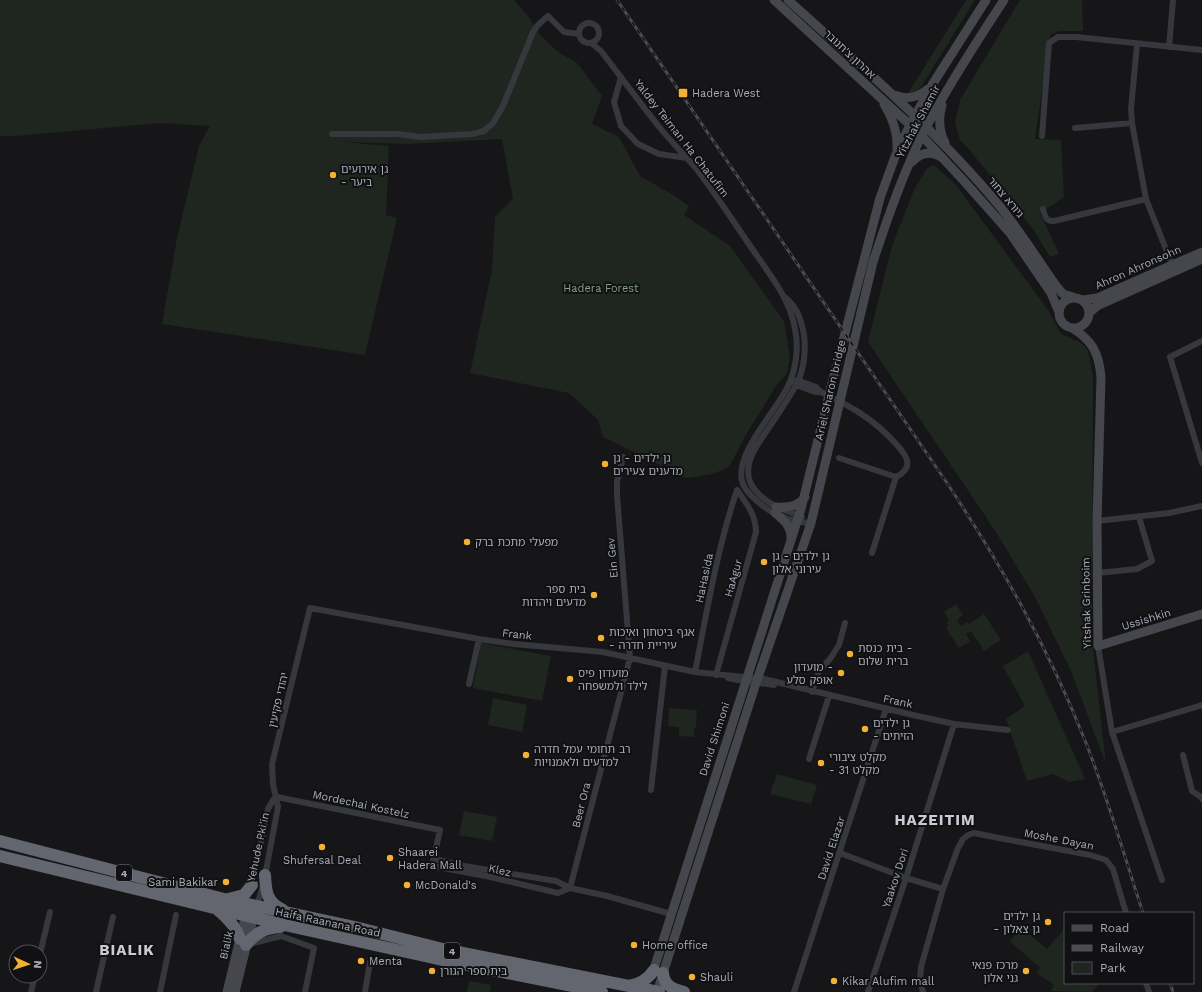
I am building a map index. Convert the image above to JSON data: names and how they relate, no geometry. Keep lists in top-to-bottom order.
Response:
{
  "streets": {
    "highway": ["4", "Haifa Raanana Road"],
    "main road": [
      "אהרון צ'חנובר",
      "Yitzhak Shamir",
      "גיורא צחור",
      "Ahron Ahronsohn",
      "Ariel Sharon bridge",
      "Yitshak Grinboim",
      "Ussishkin",
      "David Shimoni",
      "Bialik"
    ],
    "street": [
      "Yaldey Teiman Ha Chatufim",
      "Ein Gev",
      "HaHasida",
      "HaAgur",
      "Frank",
      "יהודי פקיעין",
      "Mordechai Kostelz",
      "Beer Ora",
      "Moshe Dayan",
      "Yehude Pki'in",
      "David Elazar",
      "Klez",
      "Yaakov Dori"
    ]
  },
  "crossings": [
    ["אהרון צ'חנובר", "Yitzhak Shamir"],
    ["אהרון צ'חנובר", "גיורא צחור"],
    ["Yitzhak Shamir", "גיורא צחור"],
    ["Yitzhak Shamir", "Ariel Sharon bridge"],
    ["Yaldey Teiman Ha Chatufim", "Ariel Sharon bridge"],
    ["Yaldey Teiman Ha Chatufim", "David Shimoni"],
    ["גיורא צחור", "Ahron Ahronsohn"],
    ["גיורא צחור", "Yitshak Grinboim"],
    ["Ahron Ahronsohn", "Yitshak Grinboim"],
    ["Ariel Sharon bridge", "David Shimoni"],
    ["Ein Gev", "Frank"],
    ["Ein Gev", "Beer Ora"],
    ["HaHasida", "HaAgur"],
    ["HaHasida", "Frank"],
    ["HaAgur", "Frank"],
    ["Yitshak Grinboim", "Ussishkin"],
    ["Frank", "יהודי פקיעין"],
    ["Frank", "David Shimoni"],
    ["Frank", "Beer Ora"],
    ["Frank", "David Elazar"],
    ["Frank", "Yaakov Dori"],
    ["יהודי פקיעין", "Mordechai Kostelz"],
    ["יהודי פקיעין", "Yehude Pki'in"],
    ["David Shimoni", "Klez"],
    ["David Shimoni", "Haifa Raanana Road"],
    ["Mordechai Kostelz", "Yehude Pki'in"],
    ["Mordechai Kostelz", "Klez"],
    ["Beer Ora", "Klez"],
    ["Yehude Pki'in", "Haifa Raanana Road"],
    ["Yehude Pki'in", "Bialik"],
    ["Haifa Raanana Road", "Bialik"]
  ],
  "districts": ["HAZEITIM", "BIALIK"],
  "parks": ["Hadera Forest"],
  "places": {
    "transit": ["Hadera West"],
    "other": [
      "גן אירועים - ביער",
      "גן ילדים - גן מדענים צעירים",
      "מפעלי מתכת ברק",
      "גן ילדים - גן עירוני אלון",
      "בית ספר מדעים ויהדות",
      "אגף ביטחון ואיכות - עיריית חדרה",
      "בית כנסת - ברית שלום",
      "מועדון - אופק סלע",
      "מועדון פיס לילד ולמשפחה",
      "גן ילדים - הזיתים",
      "רב תחומי עמל חדרה למדעים ולאמנויות",
      "מקלט ציבורי - מקלט 31",
      "Shufersal Deal",
      "Shaarei Hadera Mall",
      "Sami Bakikar",
      "McDonald's",
      "גן ילדים - גן צאלון",
      "Home office",
      "Menta",
      "בית ספר הגורן",
      "מרכז פנאי גני אלון",
      "Shauli",
      "Kikar Alufim mall"
    ]
  },
  "legend": ["Road", "Railway", "Park"],
  "north": "right"
}
